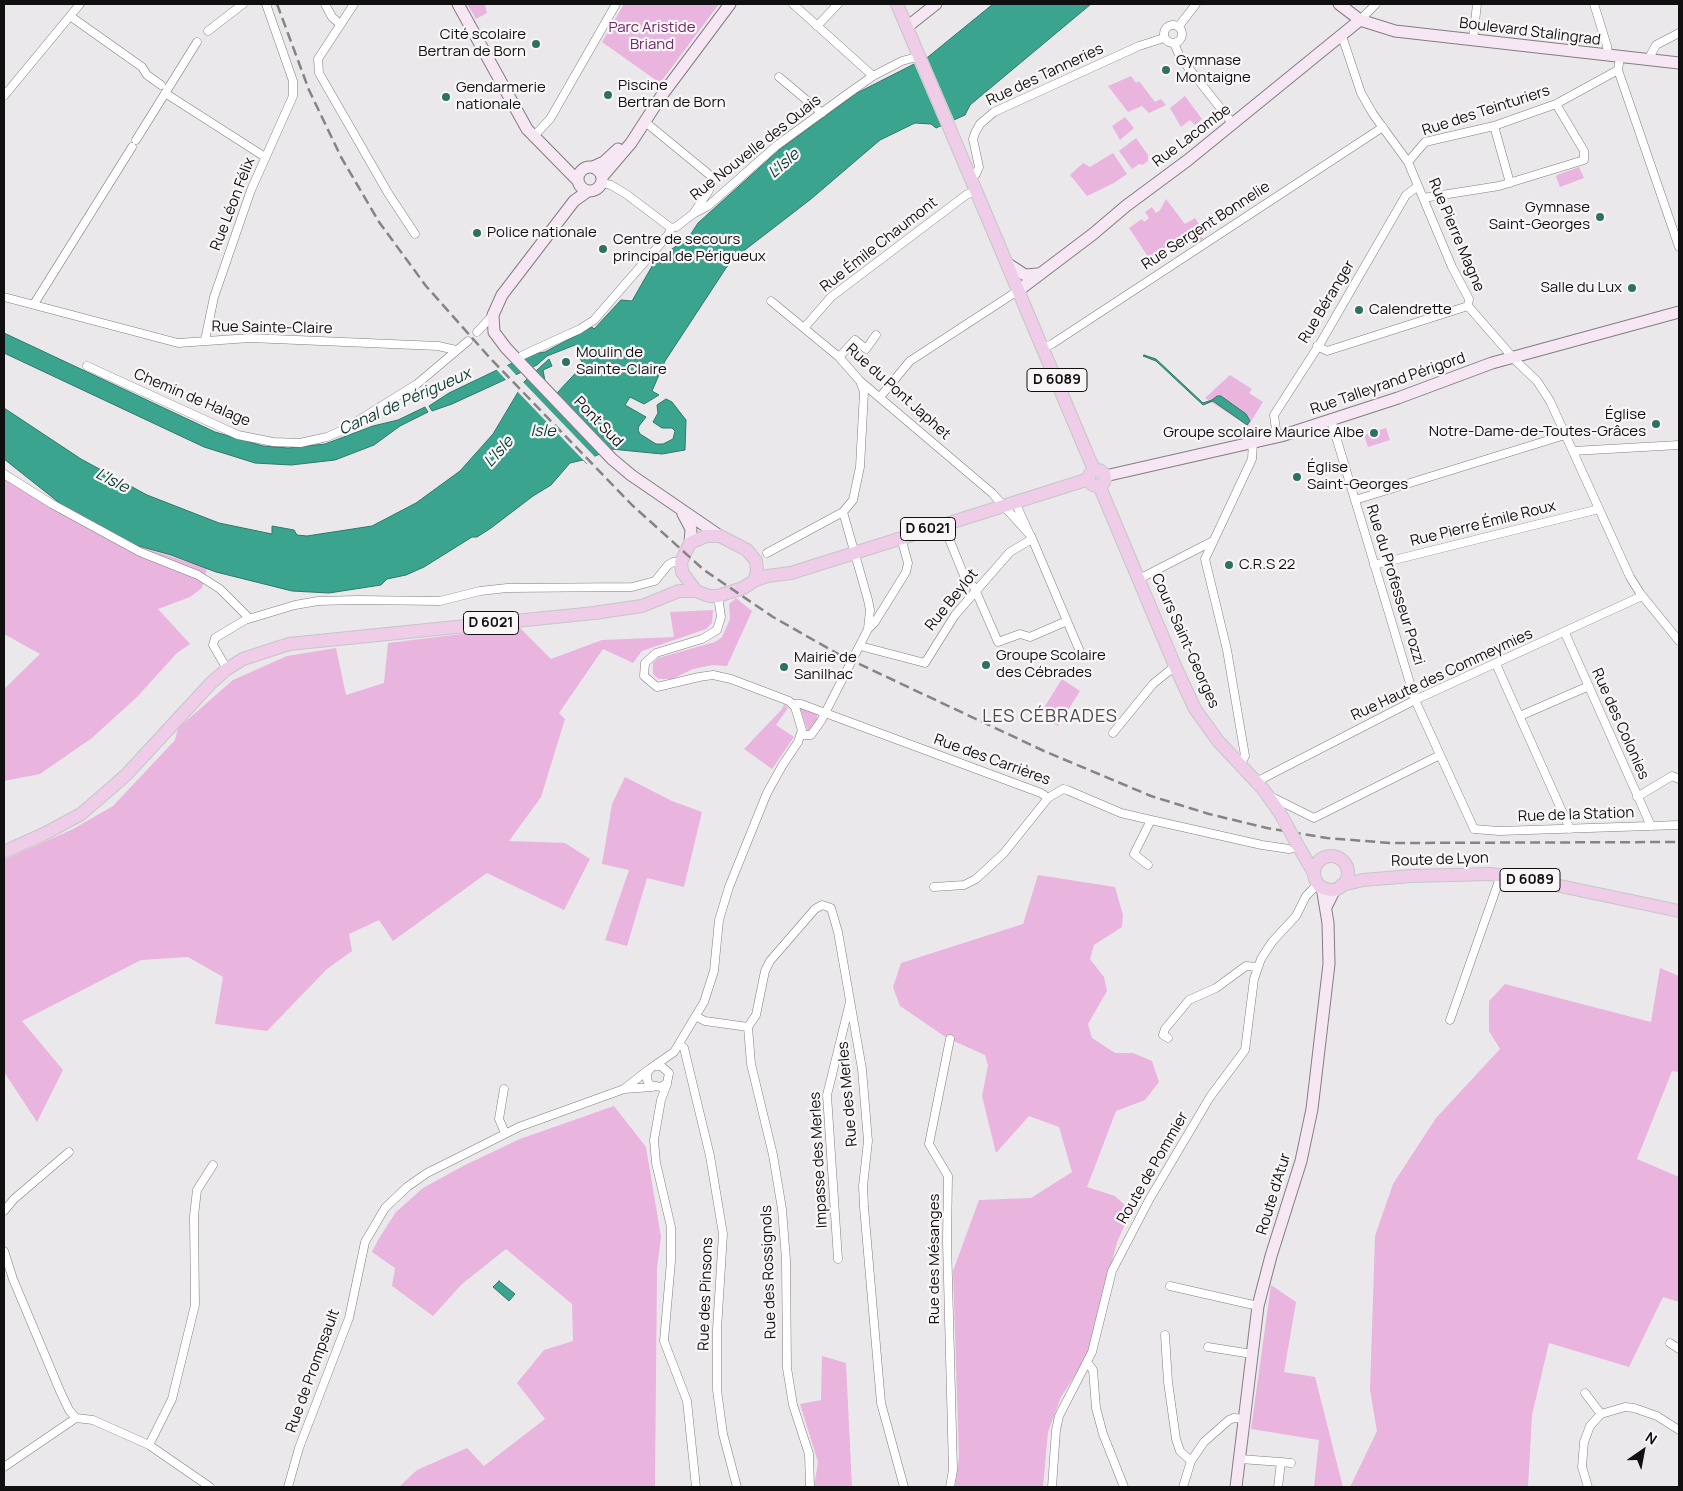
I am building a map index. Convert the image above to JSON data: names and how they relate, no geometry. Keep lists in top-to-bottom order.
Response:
{
  "streets": {
    "main road": [
      "Boulevard Stalingrad",
      "Rue Lacombe",
      "D 6089",
      "Rue Talleyrand Périgord",
      "Pont Sud",
      "D 6021",
      "Cours Saint-Georges",
      "Route de Lyon",
      "Route d'Atur"
    ],
    "street": [
      "Rue des Tanneries",
      "Rue des Teinturiers",
      "Rue Nouvelle des Quais",
      "Rue Léon Félix",
      "Rue Sergent Bonnelie",
      "Rue Pierre Magne",
      "Rue Émile Chaumont",
      "Rue Béranger",
      "Rue Sainte-Claire",
      "Rue du Pont Japhet",
      "Chemin de Halage",
      "Rue Pierre Émile Roux",
      "Rue du Professeur Pozzi",
      "Rue Beylot",
      "Rue Haute des Commeymies",
      "Rue des Colonies",
      "Rue des Carrières",
      "Rue de la Station",
      "Rue des Merles",
      "Impasse des Merles",
      "Route de Pommier",
      "Rue des Mésanges",
      "Rue des Rossignols",
      "Rue des Pinsons",
      "Rue de Prompsault"
    ]
  },
  "crossings": [
    ["Boulevard Stalingrad", "Rue Lacombe"],
    ["Rue des Tanneries", "D 6089"],
    ["Rue des Teinturiers", "Rue Pierre Magne"],
    ["Rue Lacombe", "Rue Pierre Magne"],
    ["Rue Lacombe", "D 6089"],
    ["Rue Léon Félix", "Rue Sainte-Claire"],
    ["Rue Sergent Bonnelie", "Rue Pierre Magne"],
    ["Rue Sergent Bonnelie", "D 6089"],
    ["Rue Pierre Magne", "Rue Béranger"],
    ["Rue Pierre Magne", "Rue Talleyrand Périgord"],
    ["Rue Pierre Magne", "Rue Pierre Émile Roux"],
    ["Rue Pierre Magne", "Rue Haute des Commeymies"],
    ["Rue Émile Chaumont", "D 6089"],
    ["Rue Émile Chaumont", "Rue du Pont Japhet"],
    ["Rue Béranger", "Rue Talleyrand Périgord"],
    ["Rue Sainte-Claire", "Chemin de Halage"],
    ["D 6089", "Rue Talleyrand Périgord"],
    ["D 6089", "D 6021"],
    ["D 6089", "Cours Saint-Georges"],
    ["Rue Talleyrand Périgord", "D 6021"],
    ["Rue Talleyrand Périgord", "Rue du Professeur Pozzi"],
    ["Rue Talleyrand Périgord", "Cours Saint-Georges"],
    ["Rue du Pont Japhet", "D 6021"],
    ["Pont Sud", "D 6021"],
    ["Pont Sud", "Rue des Carrières"],
    ["Rue Pierre Émile Roux", "Rue du Professeur Pozzi"],
    ["D 6021", "Cours Saint-Georges"],
    ["D 6021", "Rue des Carrières"],
    ["Rue du Professeur Pozzi", "Rue Haute des Commeymies"],
    ["Rue du Professeur Pozzi", "Rue de la Station"],
    ["Rue Beylot", "Rue de Prompsault"],
    ["Cours Saint-Georges", "Rue Haute des Commeymies"],
    ["Cours Saint-Georges", "Rue des Carrières"],
    ["Cours Saint-Georges", "Route de Lyon"],
    ["Cours Saint-Georges", "Route de Pommier"],
    ["Cours Saint-Georges", "Route d'Atur"],
    ["Rue Haute des Commeymies", "Rue des Colonies"],
    ["Rue des Colonies", "Rue de la Station"],
    ["Rue des Carrières", "Rue de Prompsault"],
    ["Route de Lyon", "Route de Pommier"],
    ["Route de Lyon", "Route d'Atur"],
    ["Rue des Merles", "Impasse des Merles"],
    ["Rue des Merles", "Rue des Rossignols"],
    ["Route de Pommier", "Route d'Atur"],
    ["Rue des Pinsons", "Rue de Prompsault"]
  ],
  "districts": ["LES CÉBRADES"],
  "water": ["L'Isle", "Canal de Périgueux", "Isle"],
  "parks": ["Parc Aristide Briand"],
  "places": [
    "Cité scolaire Bertran de Born",
    "Gymnase Montaigne",
    "Piscine Bertran de Born",
    "Gendarmerie nationale",
    "Gymnase Saint-Georges",
    "Police nationale",
    "Centre de secours principal de Périgueux",
    "Salle du Lux",
    "Calendrette",
    "Moulin de Sainte-Claire",
    "Église Notre-Dame-de-Toutes-Grâces",
    "Groupe scolaire Maurice Albe",
    "Église Saint-Georges",
    "C.R.S 22",
    "Groupe Scolaire des Cébrades",
    "Mairie de Sanilhac"
  ],
  "north": "top right"
}
